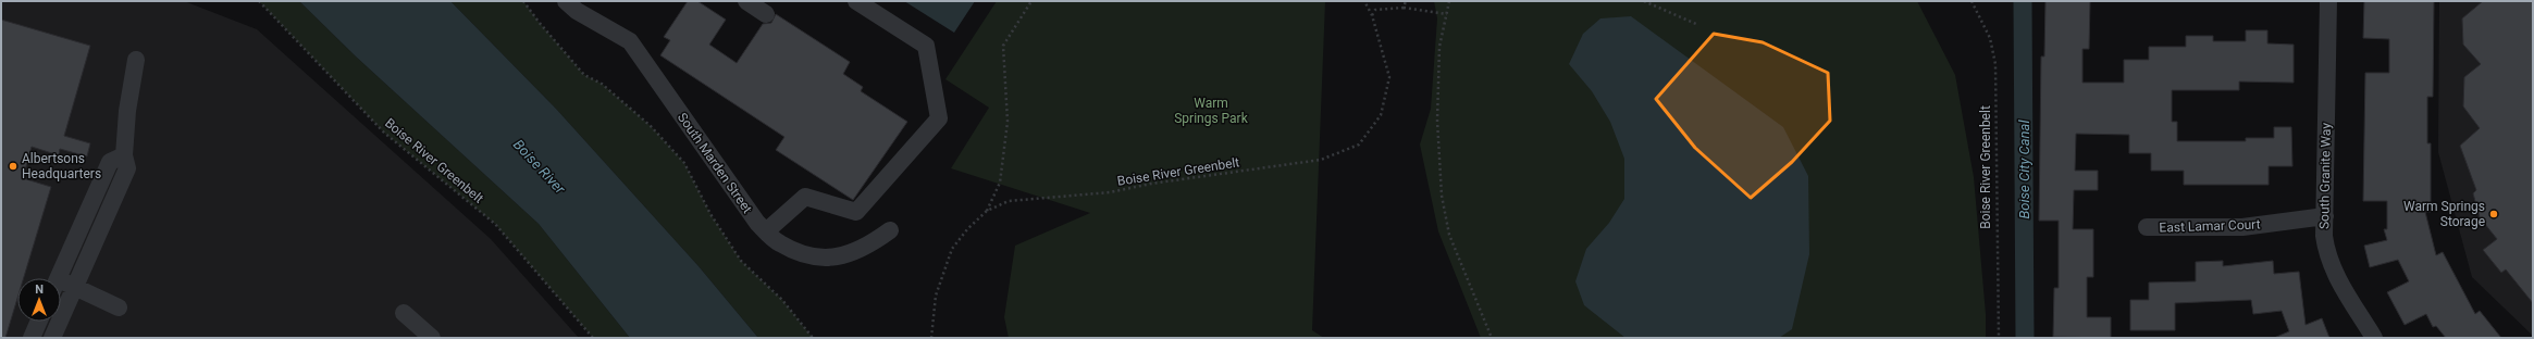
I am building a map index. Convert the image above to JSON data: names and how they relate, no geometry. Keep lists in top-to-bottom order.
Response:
{
  "streets": {
    "street": ["South Marden Street", "South Granite Way", "East Lamar Court"],
    "path": ["Boise River Greenbelt"]
  },
  "crossings": [
    ["South Granite Way", "East Lamar Court"]
  ],
  "water": ["Boise River", "Boise City Canal"],
  "parks": ["Warm Springs Park"],
  "places": ["Albertsons Headquarters", "Warm Springs Storage"],
  "north": "top"
}
